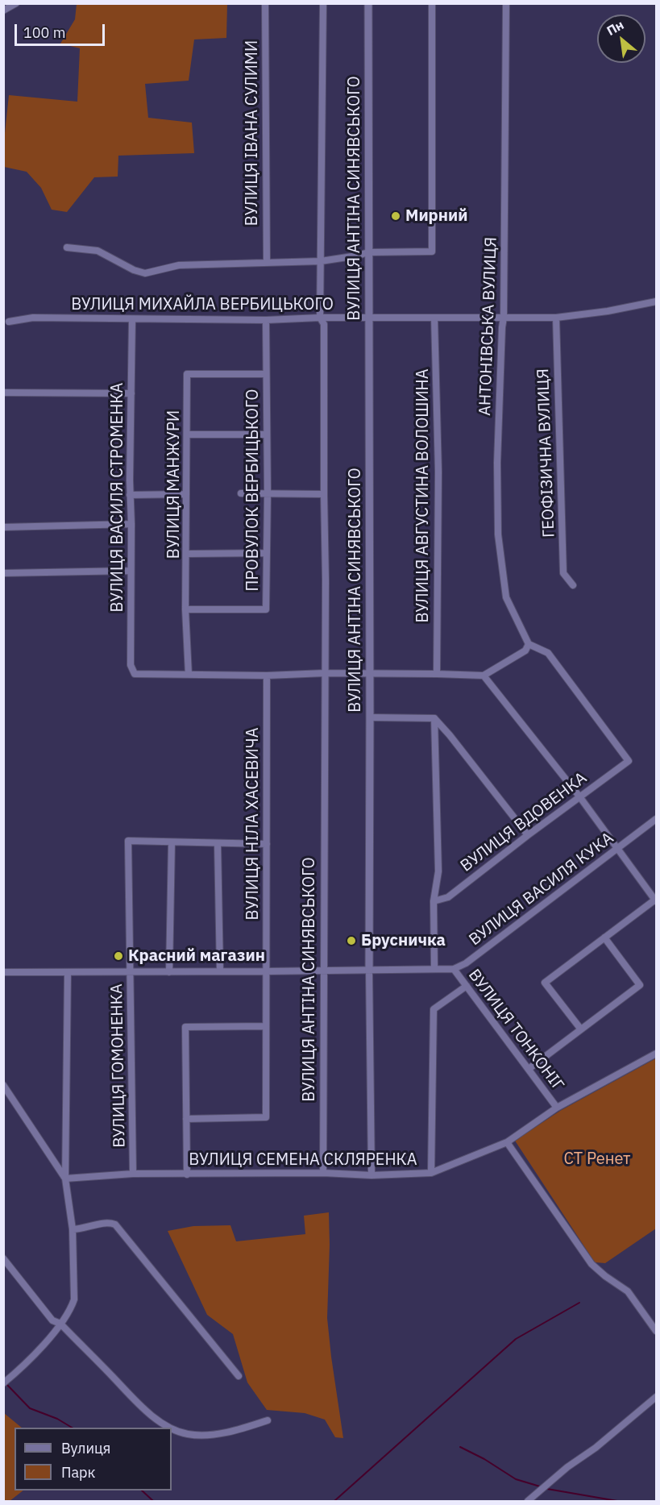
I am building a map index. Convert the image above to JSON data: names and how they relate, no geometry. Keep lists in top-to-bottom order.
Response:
{
  "streets": {
    "street": [
      "ВУЛИЦЯ ІВАНА СУЛИМИ",
      "ВУЛИЦЯ АНТІНА СИНЯВСЬКОГО",
      "ВУЛИЦЯ МИХАЙЛА ВЕРБИЦЬКОГО",
      "АНТОНІВСЬКА ВУЛИЦЯ",
      "ГЕОФІЗИЧНА ВУЛИЦЯ",
      "ВУЛИЦЯ МАНЖУРИ",
      "ПРОВУЛОК ВЕРБИЦЬКОГО",
      "ВУЛИЦЯ АВГУСТИНА ВОЛОШИНА",
      "ВУЛИЦЯ ВАСИЛЯ СТРОМЕНКА",
      "ВУЛИЦЯ ВДОВЕНКА",
      "ВУЛИЦЯ НІЛА ХАСЕВИЧА",
      "ВУЛИЦЯ ВАСИЛЯ КУКА",
      "ВУЛИЦЯ ТОНКОНІГ",
      "ВУЛИЦЯ ГОМОНЕНКА",
      "ВУЛИЦЯ СЕМЕНА СКЛЯРЕНКА"
    ]
  },
  "crossings": [
    ["ВУЛИЦЯ АНТІНА СИНЯВСЬКОГО", "ВУЛИЦЯ МИХАЙЛА ВЕРБИЦЬКОГО"],
    ["ВУЛИЦЯ АНТІНА СИНЯВСЬКОГО", "ВУЛИЦЯ СЕМЕНА СКЛЯРЕНКА"],
    ["ВУЛИЦЯ МИХАЙЛА ВЕРБИЦЬКОГО", "АНТОНІВСЬКА ВУЛИЦЯ"],
    ["ВУЛИЦЯ МИХАЙЛА ВЕРБИЦЬКОГО", "ГЕОФІЗИЧНА ВУЛИЦЯ"],
    ["ВУЛИЦЯ МИХАЙЛА ВЕРБИЦЬКОГО", "ПРОВУЛОК ВЕРБИЦЬКОГО"],
    ["ВУЛИЦЯ МИХАЙЛА ВЕРБИЦЬКОГО", "ВУЛИЦЯ АВГУСТИНА ВОЛОШИНА"],
    ["ВУЛИЦЯ МИХАЙЛА ВЕРБИЦЬКОГО", "ВУЛИЦЯ ВАСИЛЯ СТРОМЕНКА"],
    ["АНТОНІВСЬКА ВУЛИЦЯ", "ВУЛИЦЯ ВДОВЕНКА"],
    ["ВУЛИЦЯ МАНЖУРИ", "ПРОВУЛОК ВЕРБИЦЬКОГО"],
    ["ВУЛИЦЯ МАНЖУРИ", "ВУЛИЦЯ ВАСИЛЯ СТРОМЕНКА"],
    ["ВУЛИЦЯ ВАСИЛЯ КУКА", "ВУЛИЦЯ ТОНКОНІГ"],
    ["ВУЛИЦЯ ТОНКОНІГ", "ВУЛИЦЯ СЕМЕНА СКЛЯРЕНКА"],
    ["ВУЛИЦЯ ГОМОНЕНКА", "ВУЛИЦЯ СЕМЕНА СКЛЯРЕНКА"]
  ],
  "parks": ["СТ Ренет"],
  "places": ["Мирний", "Брусничка", "Красний магазин"],
  "legend": ["Вулиця", "Парк"],
  "scale_bar": "100 m",
  "north": "top left"
}
